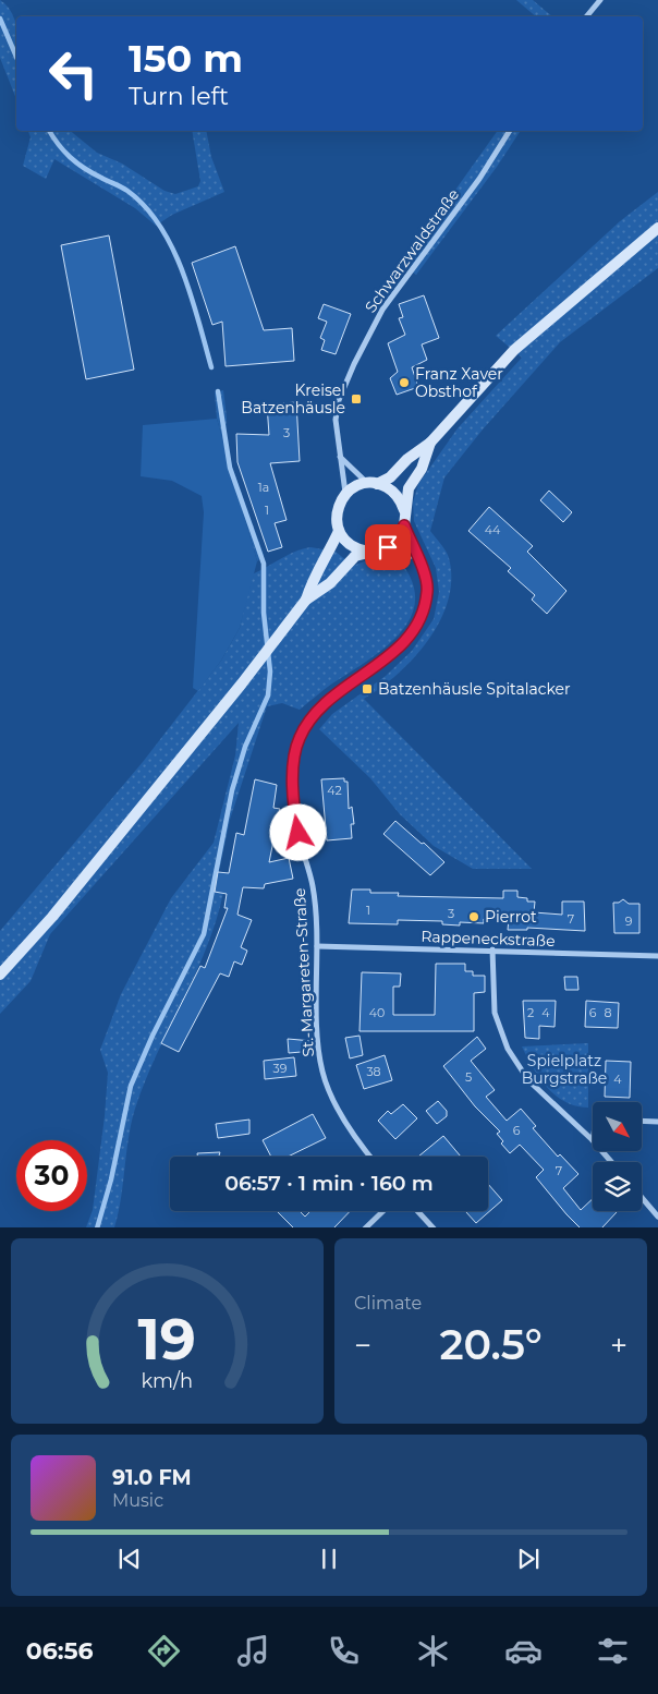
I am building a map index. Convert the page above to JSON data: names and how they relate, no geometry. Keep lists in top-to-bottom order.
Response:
{
  "streets": {
    "street": ["Schwarzwaldstraße", "Rappeneckstraße", "St.-Margareten-Straße"]
  },
  "crossings": [
    ["Schwarzwaldstraße", "St.-Margareten-Straße"],
    ["Rappeneckstraße", "St.-Margareten-Straße"]
  ],
  "parks": ["Spielplatz Burgstraße"],
  "places": {
    "other": ["Franz Xaver Obsthof", "Pierrot"],
    "transit": ["Kreisel Batzenhäusle", "Batzenhäusle Spitalacker"]
  },
  "house_numbers": [
    "3",
    "1a",
    "1",
    "44",
    "42",
    "1",
    "3",
    "7",
    "9",
    "40",
    "2",
    "4",
    "6",
    "8",
    "39",
    "38",
    "5",
    "4",
    "6",
    "7"
  ],
  "north": "bottom right",
  "page": {
    "turn": ["150 m", "Turn left"],
    "limit": "30",
    "trip": "06:57 · 1 min · 160 m",
    "tile": "Climate",
    "heat": ["−", "20.5°", "+"],
    "song": ["91.0 FM", "Music"],
    "tabs": "06:56",
    "gauge": ["19", "km/h"]
  }
}
